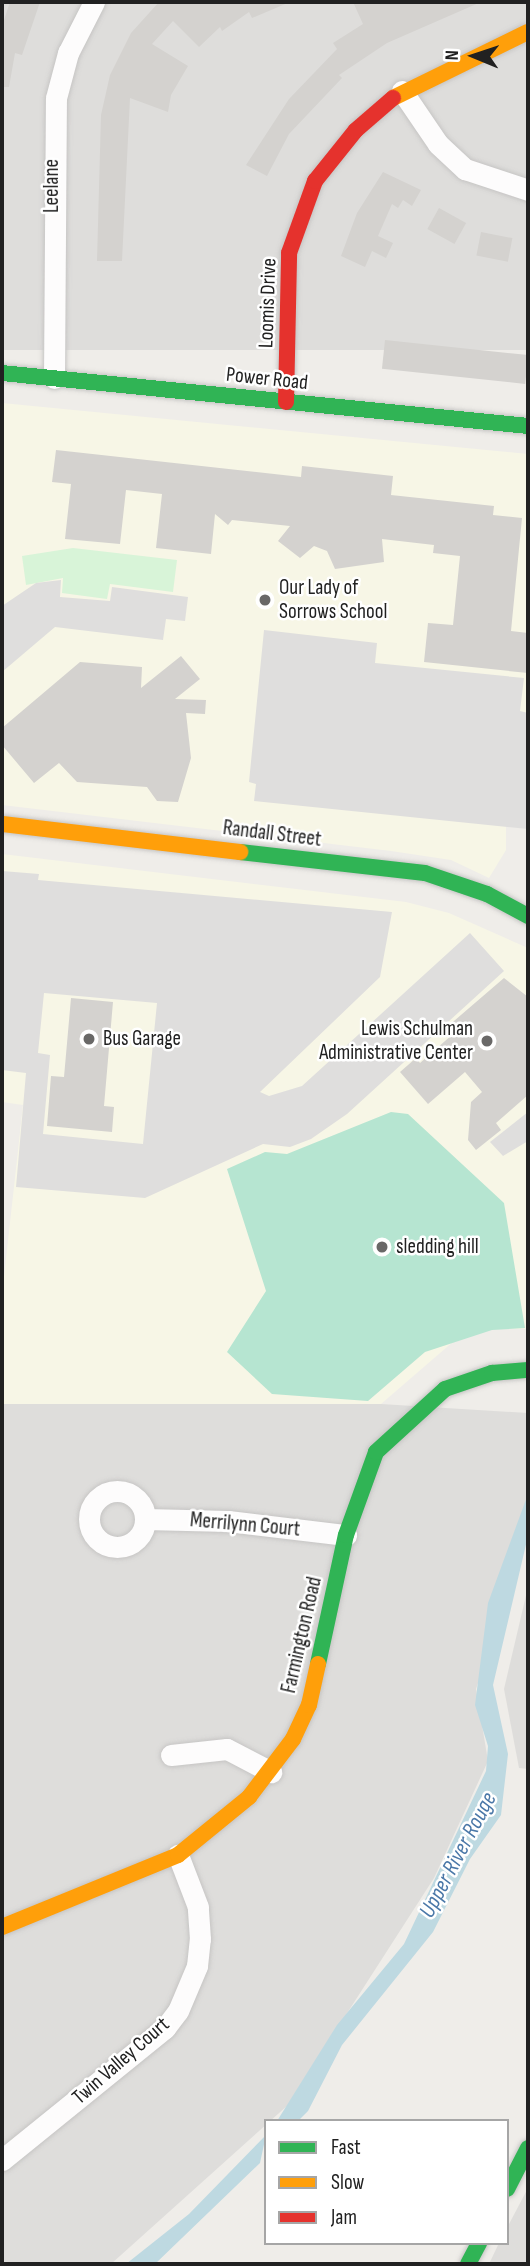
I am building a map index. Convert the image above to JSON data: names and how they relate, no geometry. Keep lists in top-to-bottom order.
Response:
{
  "streets": {
    "street": [
      "Leelane",
      "Loomis Drive",
      "Power Road",
      "Randall Street",
      "Merrilynn Court",
      "Farmington Road",
      "Twin Valley Court"
    ]
  },
  "crossings": [
    ["Leelane", "Power Road"],
    ["Loomis Drive", "Power Road"],
    ["Merrilynn Court", "Farmington Road"],
    ["Farmington Road", "Twin Valley Court"]
  ],
  "water": ["Upper River Rouge"],
  "places": [
    "Our Lady of Sorrows School",
    "Bus Garage",
    "Lewis Schulman Administrative Center",
    "sledding hill"
  ],
  "legend": ["Fast", "Slow", "Jam"],
  "north": "left"
}
